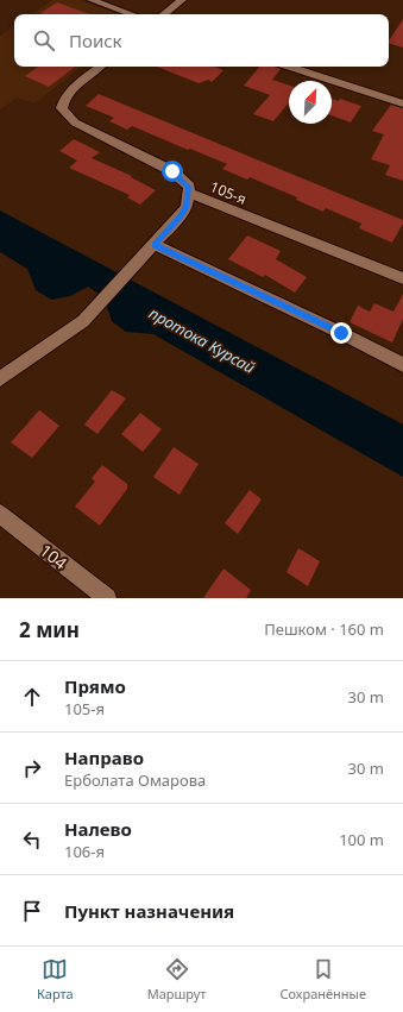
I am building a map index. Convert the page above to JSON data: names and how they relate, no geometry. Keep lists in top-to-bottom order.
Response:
{
  "streets": {
    "street": ["105-я", "104"]
  },
  "water": ["протока Курсай"],
  "north": "top right",
  "page": {
    "search": "Поиск",
    "heading": ["2 мин", "Пешком · 160 m"],
    "list": [
      ["Прямо", "105-я", "30 m"],
      ["Направо", "Ерболата Омарова", "30 m"],
      ["Налево", "106-я", "100 m"],
      "Пункт назначения"
    ],
    "nav": ["Карта", "Маршрут", "Сохранённые"]
  }
}
